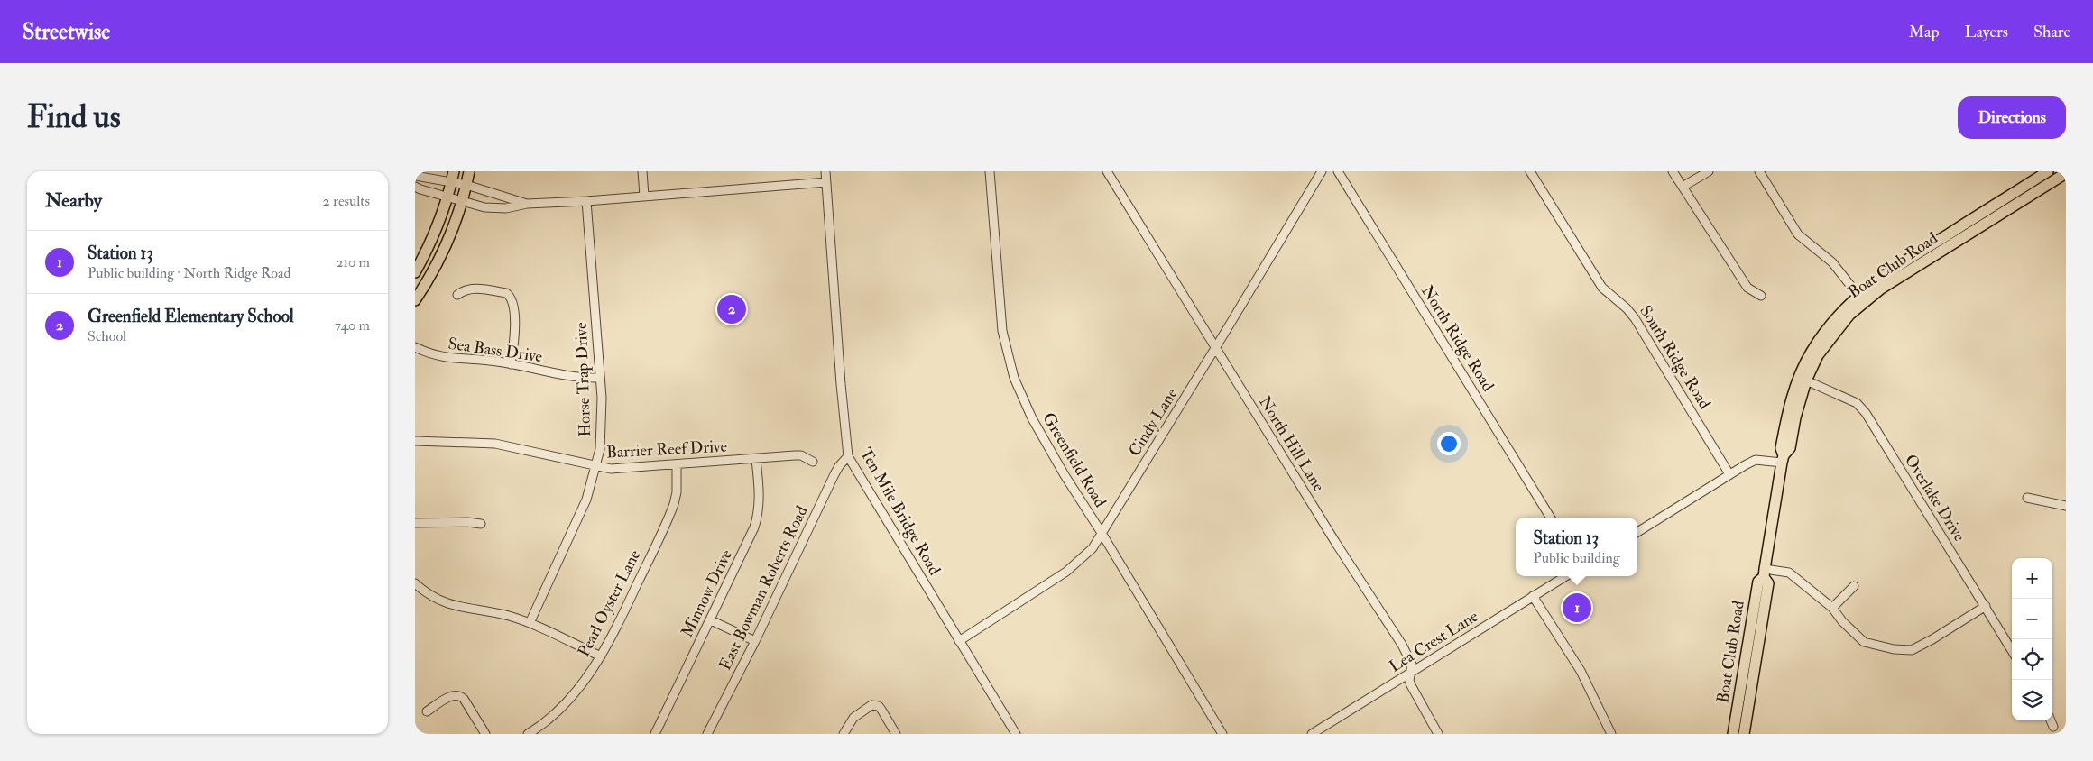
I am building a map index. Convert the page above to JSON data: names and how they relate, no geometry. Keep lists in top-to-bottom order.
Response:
{
  "streets": {
    "main road": ["Boat Club Road"],
    "street": [
      "North Ridge Road",
      "Sea Bass Drive",
      "South Ridge Road",
      "Horse Trap Drive",
      "Cindy Lane",
      "North Hill Lane",
      "Barrier Reef Drive",
      "Greenfield Road",
      "Overlake Drive",
      "Ten Mile Bridge Road",
      "East Bowman Roberts Road",
      "Minnow Drive",
      "Pearl Oyster Lane",
      "Lea Crest Lane"
    ]
  },
  "crossings": [
    ["Boat Club Road", "Overlake Drive"],
    ["Sea Bass Drive", "Horse Trap Drive"],
    ["Horse Trap Drive", "Barrier Reef Drive"],
    ["Cindy Lane", "North Hill Lane"],
    ["Cindy Lane", "Greenfield Road"],
    ["Cindy Lane", "Ten Mile Bridge Road"],
    ["North Hill Lane", "Lea Crest Lane"],
    ["Barrier Reef Drive", "Minnow Drive"],
    ["Barrier Reef Drive", "Pearl Oyster Lane"],
    ["Ten Mile Bridge Road", "East Bowman Roberts Road"]
  ],
  "page": {
    "header": "Streetwise",
    "nav": ["Map", "Layers", "Share"],
    "buttons": "Directions",
    "title": "Find us",
    "heading": ["Nearby", "2 results"],
    "list": [
      {
        "mark": "1",
        "name": "Station 13",
        "note": "Public building · North Ridge Road",
        "value": "210 m"
      },
      {
        "mark": "2",
        "name": "Greenfield Elementary School",
        "note": "School",
        "value": "740 m"
      }
    ],
    "pins": ["2", "1"],
    "popup": ["Station 13", "Public building"],
    "map_buttons": ["+", "−"]
  }
}
